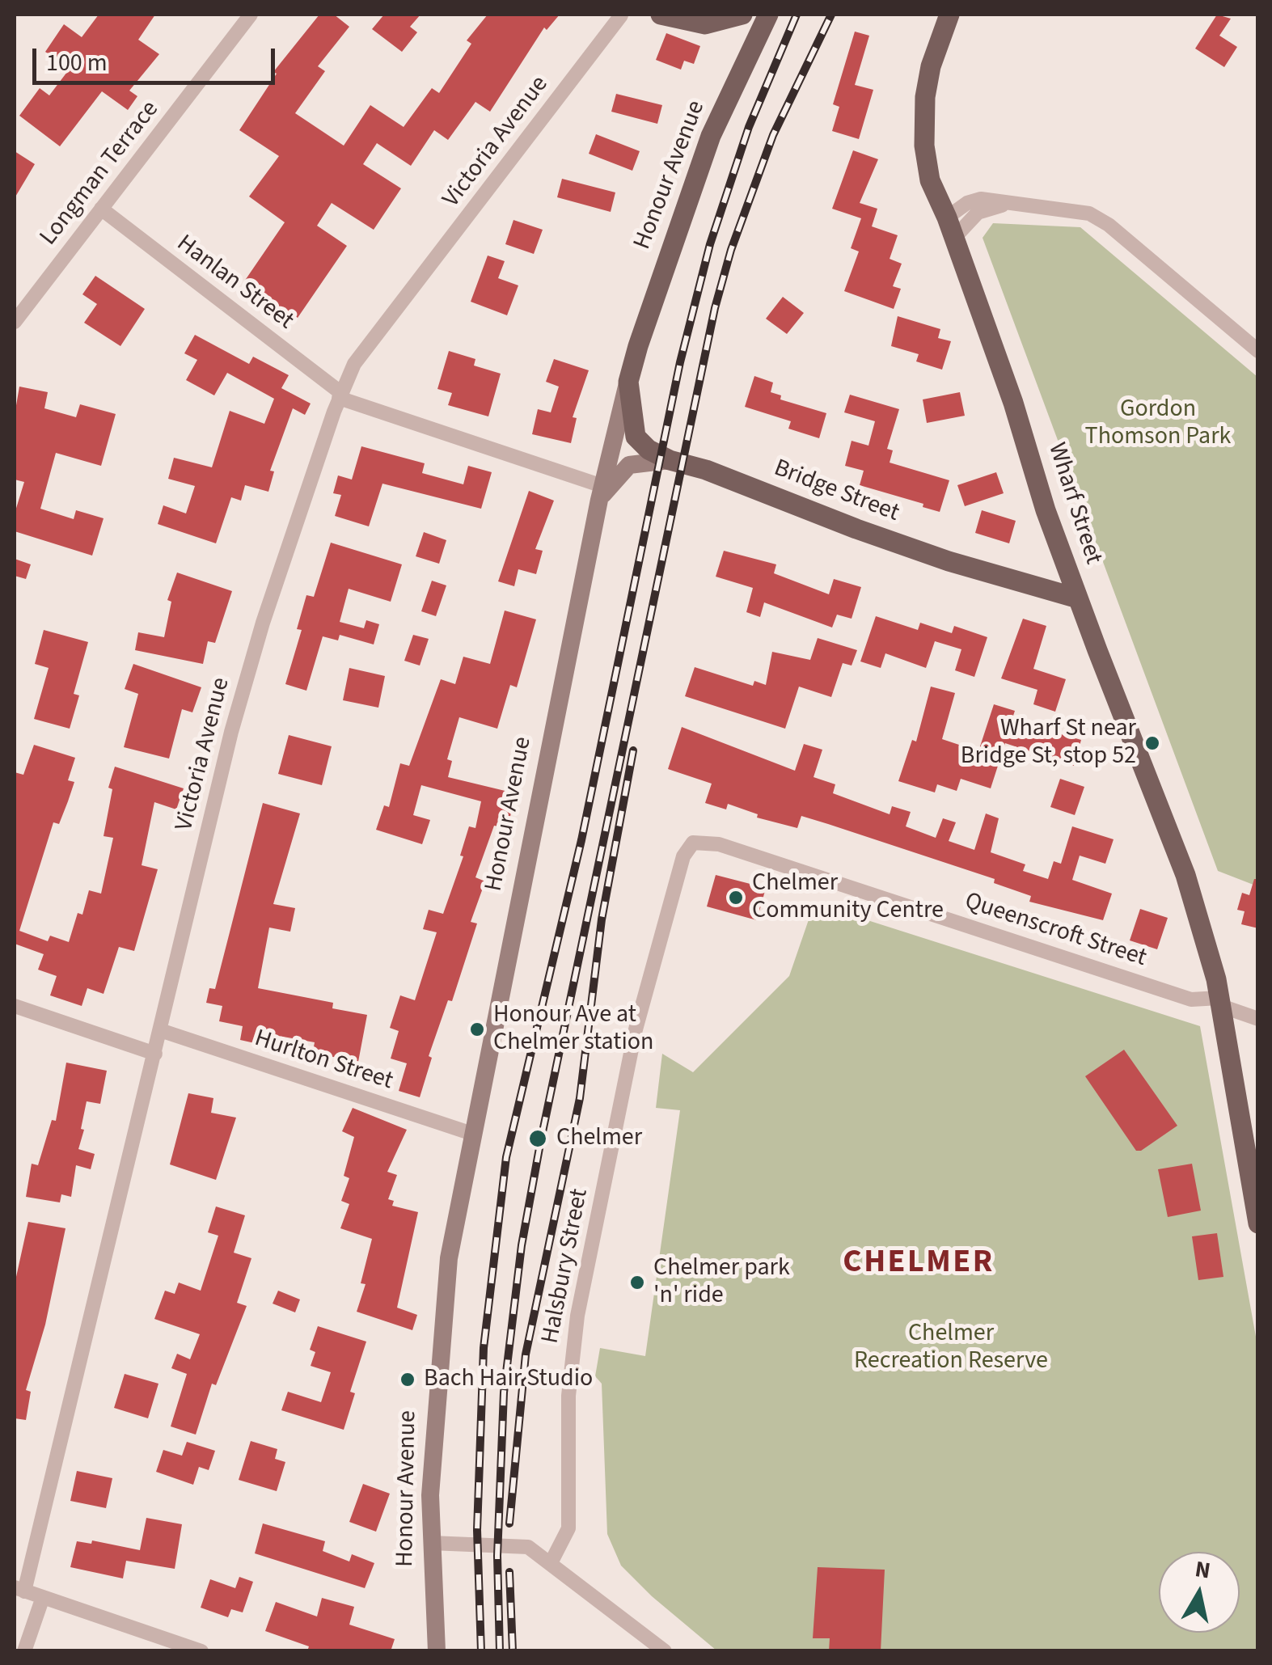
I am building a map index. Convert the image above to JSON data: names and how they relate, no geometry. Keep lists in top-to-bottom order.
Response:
{
  "streets": {
    "main road": ["Honour Avenue", "Bridge Street", "Wharf Street"],
    "street": [
      "Victoria Avenue",
      "Longman Terrace",
      "Hanlan Street",
      "Queenscroft Street",
      "Hurlton Street",
      "Halsbury Street"
    ]
  },
  "crossings": [
    ["Victoria Avenue", "Hanlan Street"],
    ["Victoria Avenue", "Hurlton Street"],
    ["Longman Terrace", "Hanlan Street"],
    ["Honour Avenue", "Hanlan Street"],
    ["Honour Avenue", "Bridge Street"],
    ["Honour Avenue", "Hurlton Street"],
    ["Bridge Street", "Wharf Street"],
    ["Wharf Street", "Queenscroft Street"],
    ["Queenscroft Street", "Halsbury Street"]
  ],
  "districts": ["CHELMER"],
  "parks": ["Gordon Thomson Park", "Chelmer Recreation Reserve"],
  "places": [
    "Wharf St near Bridge St, stop 52",
    "Chelmer Community Centre",
    "Honour Ave at Chelmer station",
    "Chelmer",
    "Chelmer park 'n' ride",
    "Bach Hair Studio"
  ],
  "scale_bar": "100 m",
  "north": "top"
}
